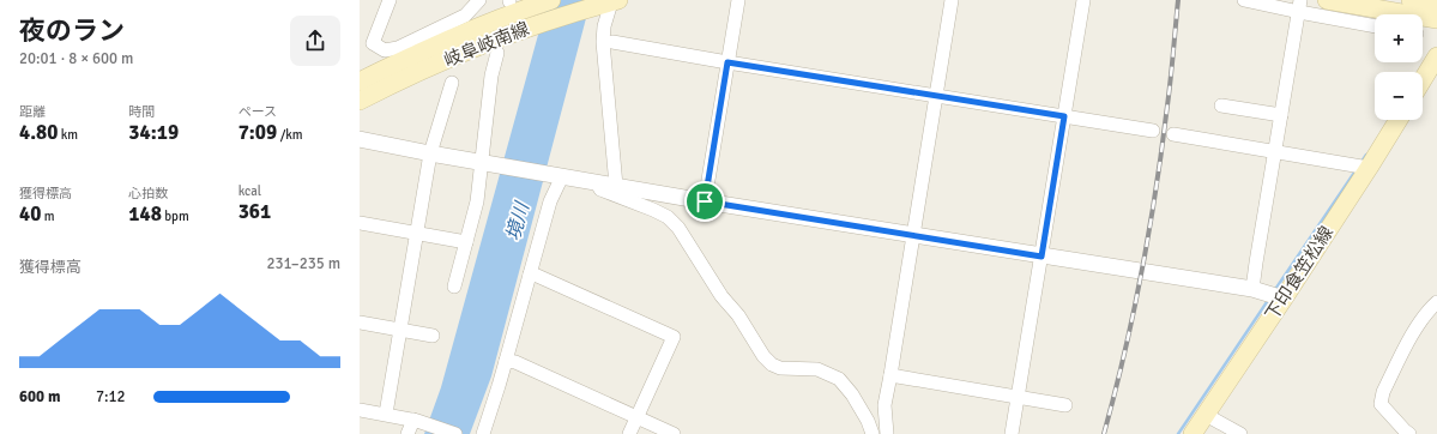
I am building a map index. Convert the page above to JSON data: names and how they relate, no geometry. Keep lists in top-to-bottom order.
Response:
{
  "streets": {
    "main road": ["岐阜岐南線", "下印食笠松線"]
  },
  "water": ["境川"],
  "page": {
    "heading": ["夜のラン", "20:01 · 8 × 600 m"],
    "map_buttons": ["+", "−"],
    "stats": [
      ["距離", "4.80 km"],
      ["時間", "34:19"],
      ["ペース", "7:09 /km"],
      ["獲得標高", "40 m"],
      ["心拍数", "148 bpm"],
      ["kcal", "361"]
    ],
    "chart": ["獲得標高", "231–235 m"],
    "list": [
      {
        "name": "600 m",
        "note": "7:12"
      }
    ]
  }
}
